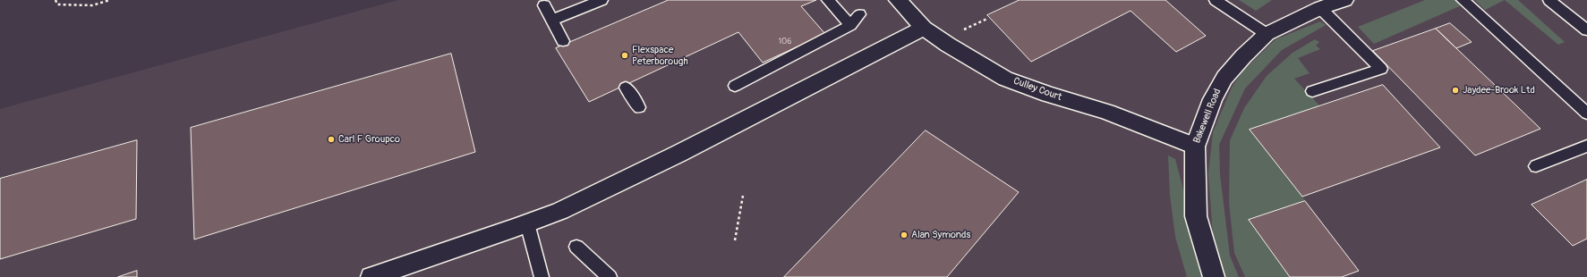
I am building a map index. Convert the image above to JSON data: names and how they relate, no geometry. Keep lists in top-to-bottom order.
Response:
{
  "streets": {
    "street": ["Culley Court", "Bakewell Road"]
  },
  "crossings": [
    ["Culley Court", "Bakewell Road"]
  ],
  "places": [
    "Flexspace Peterborough",
    "Jaydee-Brook Ltd",
    "Carl F Groupco",
    "Alan Symonds"
  ],
  "house_numbers": ["106"]
}
